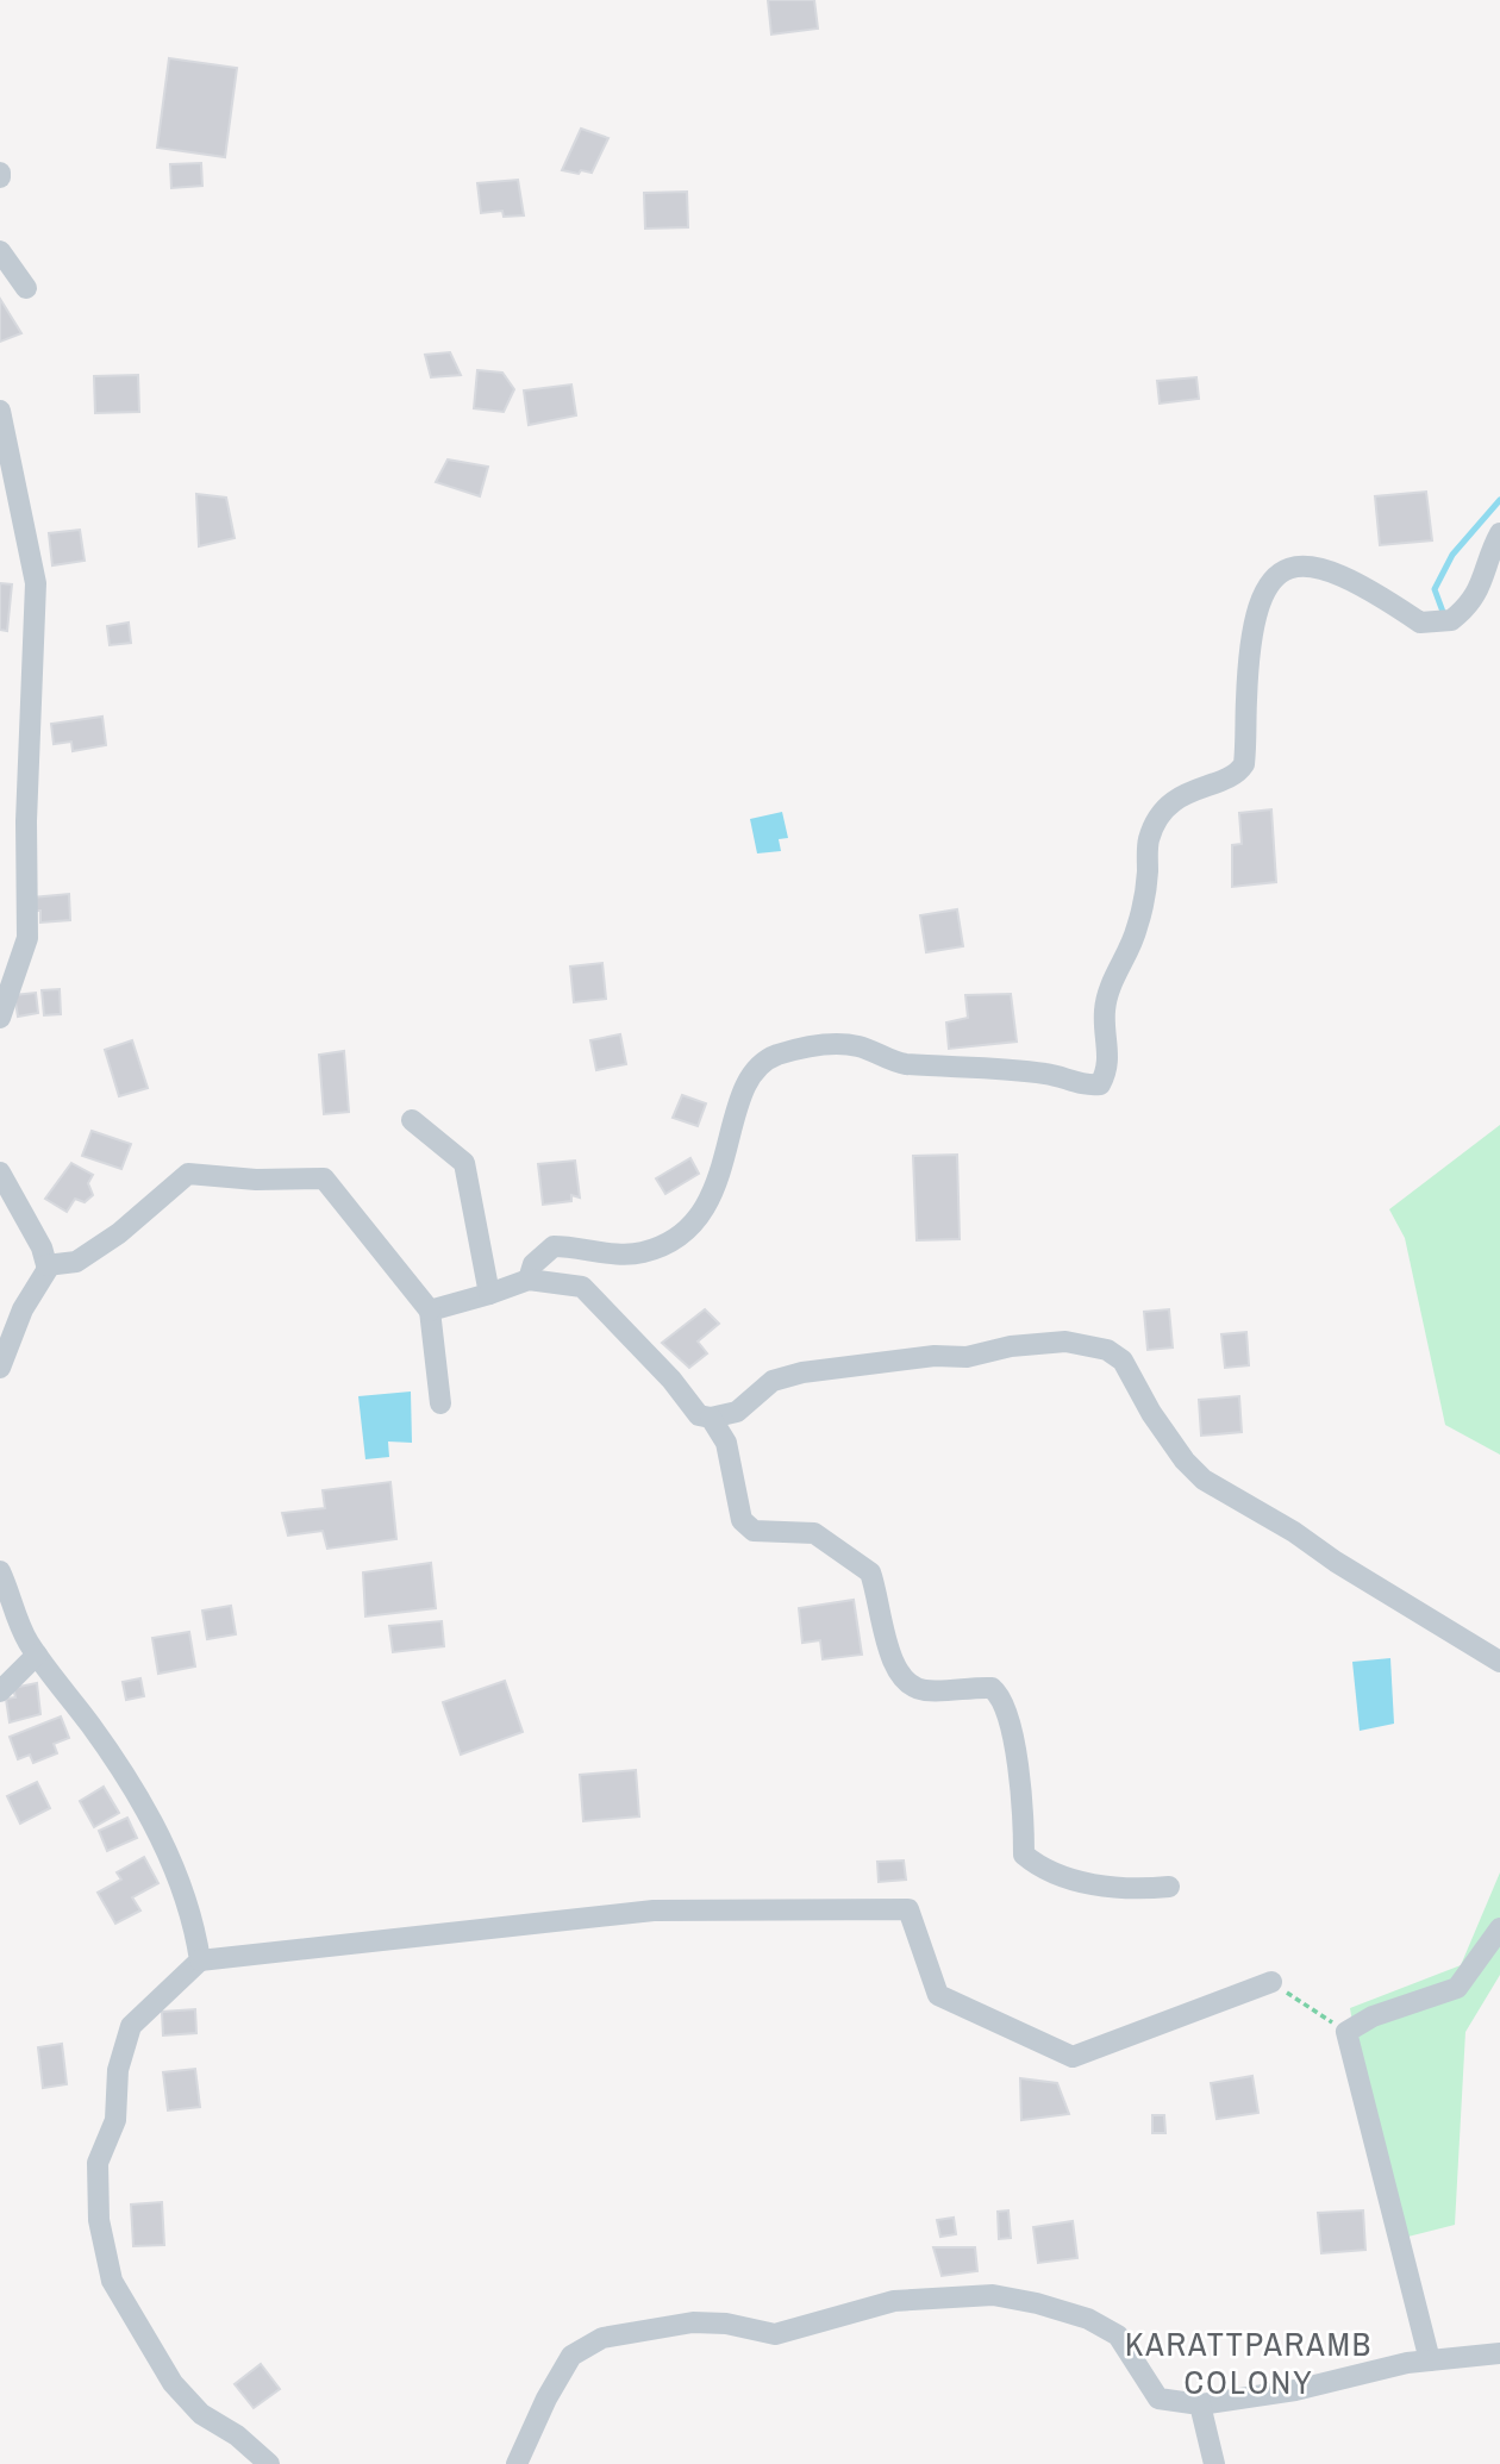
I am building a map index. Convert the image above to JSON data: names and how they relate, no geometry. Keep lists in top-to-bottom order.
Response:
{
  "districts": ["KARATTPARAMB COLONY"]
}
